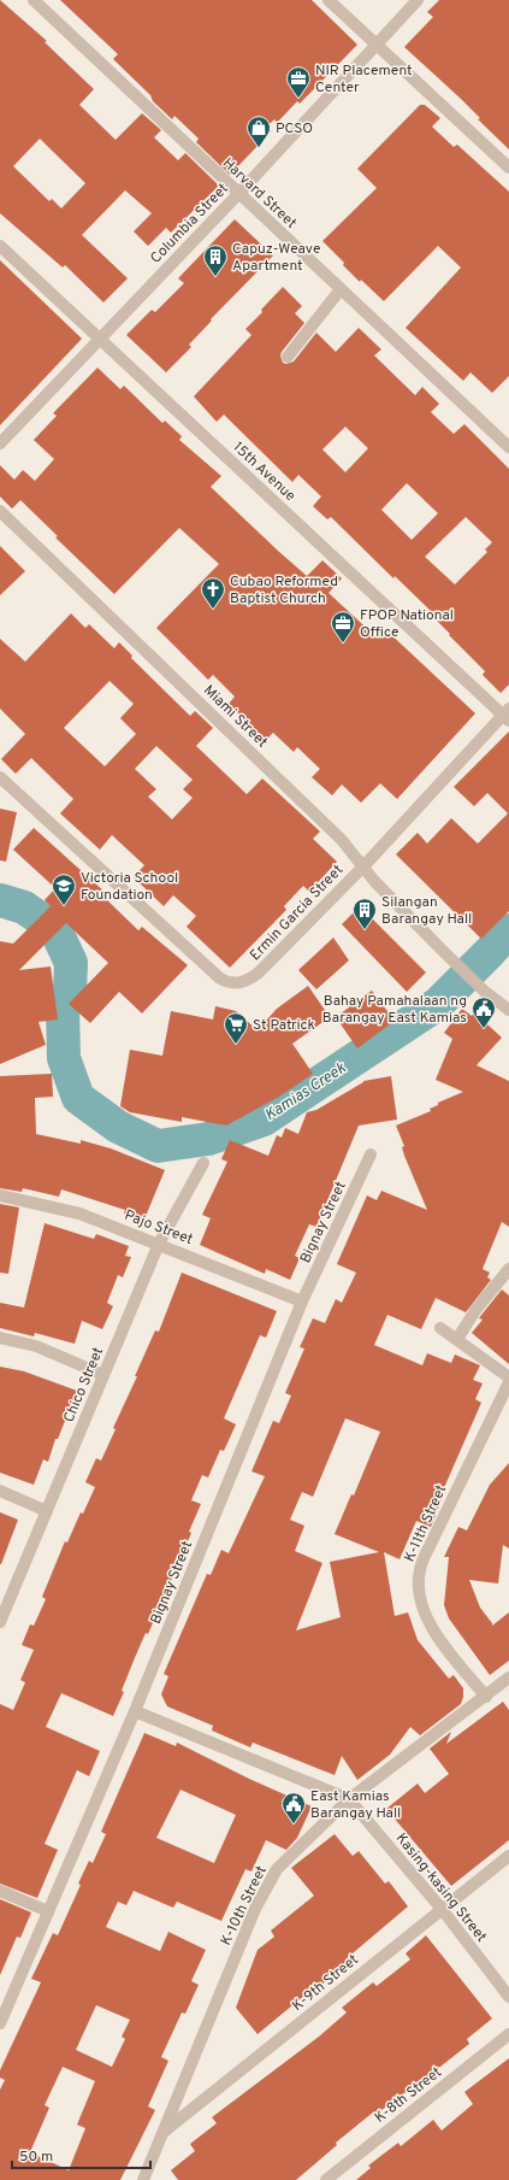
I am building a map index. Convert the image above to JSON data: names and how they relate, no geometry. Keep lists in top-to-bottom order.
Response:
{
  "streets": {
    "street": [
      "Harvard Street",
      "Columbia Street",
      "15th Avenue",
      "Miami Street",
      "Ermin Garcia Street",
      "Bignay Street",
      "Pajo Street",
      "Chico Street",
      "K-11th Street",
      "Kasing-kasing Street",
      "K-10th Street",
      "K-9th Street",
      "K-8th Street"
    ]
  },
  "crossings": [
    ["Harvard Street", "Columbia Street"],
    ["Columbia Street", "15th Avenue"],
    ["15th Avenue", "Ermin Garcia Street"],
    ["Miami Street", "Ermin Garcia Street"],
    ["Bignay Street", "Pajo Street"],
    ["Bignay Street", "Kasing-kasing Street"],
    ["Pajo Street", "Chico Street"],
    ["K-11th Street", "K-10th Street"],
    ["Kasing-kasing Street", "K-10th Street"],
    ["Kasing-kasing Street", "K-9th Street"],
    ["K-10th Street", "K-9th Street"]
  ],
  "water": ["Kamias Creek"],
  "places": {
    "office": ["NIR Placement Center", "FPOP National Office"],
    "shop": ["PCSO"],
    "building": ["Capuz-Weave Apartment", "Silangan Barangay Hall"],
    "church": ["Cubao Reformed Baptist Church"],
    "school or university": ["Victoria School Foundation"],
    "public building": ["Bahay Pamahalaan ng Barangay East Kamias", "East Kamias Barangay Hall"],
    "supermarket": ["St Patrick"]
  },
  "scale_bar": "50 m"
}
